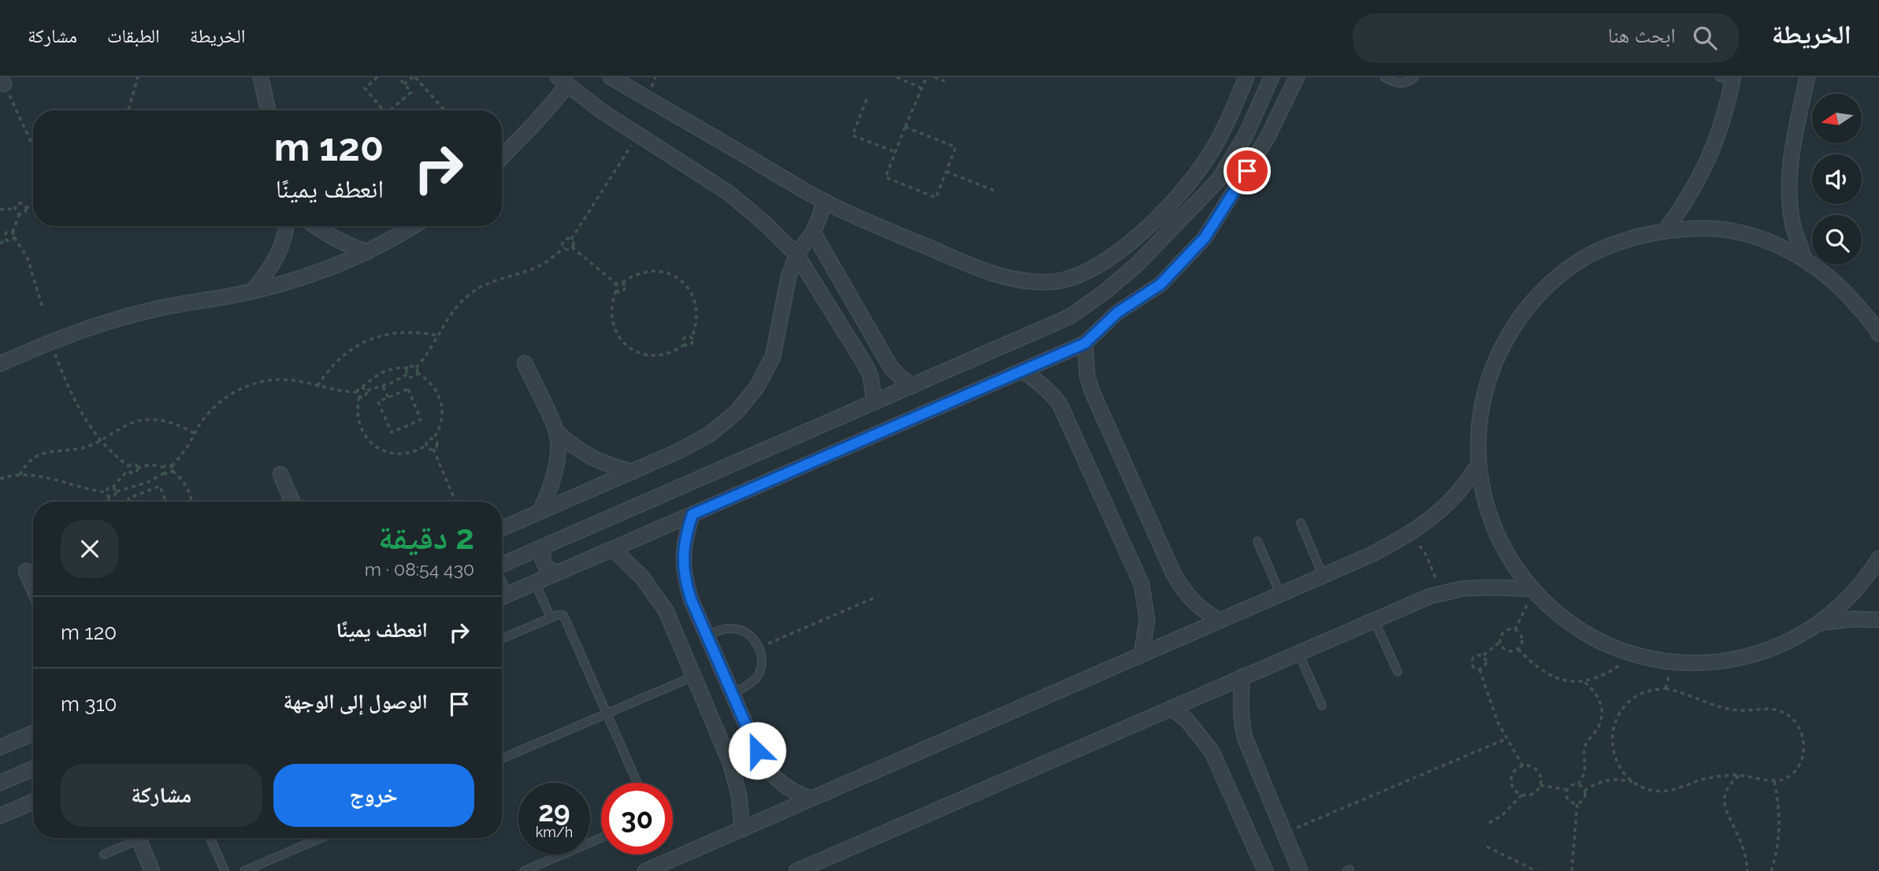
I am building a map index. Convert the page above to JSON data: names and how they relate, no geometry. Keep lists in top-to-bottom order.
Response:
{
  "north": "left",
  "page": {
    "header": "الخريطة",
    "search": "ابحث هنا",
    "nav": ["الخريطة", "الطبقات", "مشاركة"],
    "turn": ["120 m", "انعطف يمينًا"],
    "heading": ["2 دقيقة", "430 m · 08:54"],
    "list": [
      {
        "name": "انعطف يمينًا",
        "value": "120 m"
      },
      {
        "name": "الوصول إلى الوجهة",
        "value": "310 m"
      }
    ],
    "buttons": ["خروج", "مشاركة"],
    "speed": "29 km/h",
    "limit": "30"
  }
}
